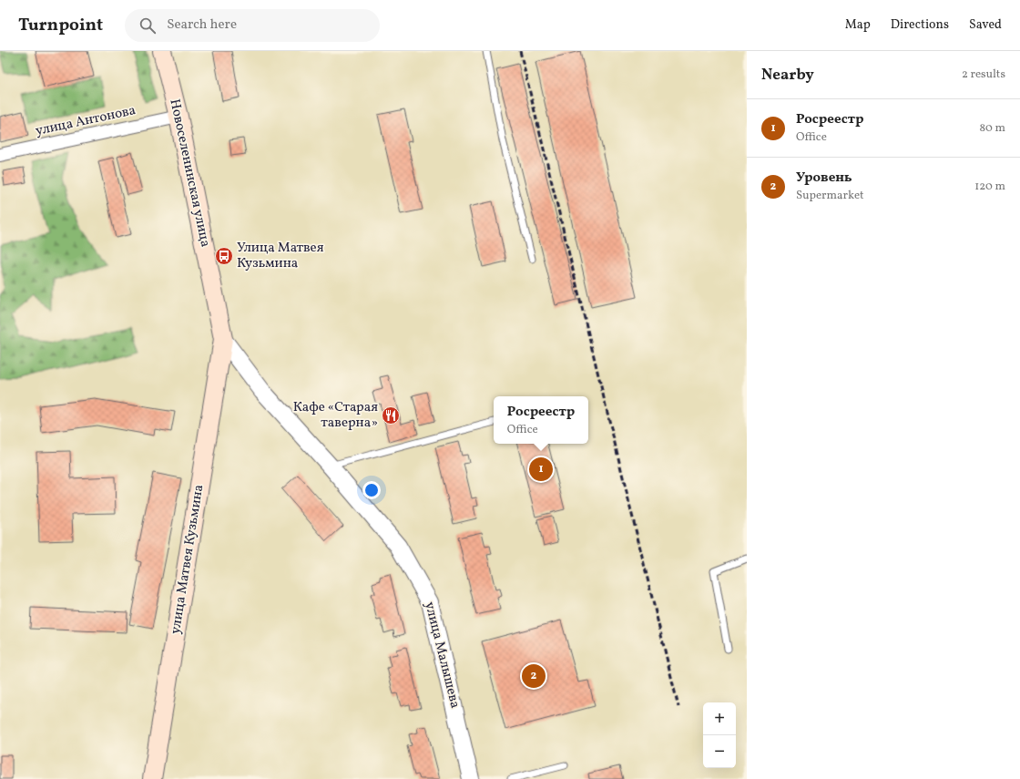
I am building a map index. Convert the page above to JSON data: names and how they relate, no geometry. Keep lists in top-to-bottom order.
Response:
{
  "streets": {
    "main road": ["Новоселенинская улица", "улица Матвея Кузьмина"],
    "street": ["улица Антонова", "улица Малышева"]
  },
  "crossings": [
    ["улица Антонова", "Новоселенинская улица"],
    ["Новоселенинская улица", "улица Матвея Кузьмина"],
    ["Новоселенинская улица", "улица Малышева"],
    ["улица Матвея Кузьмина", "улица Малышева"]
  ],
  "places": {
    "bus stop": ["Улица Матвея Кузьмина"],
    "restaurant": ["Кафе «Старая таверна»"]
  },
  "page": {
    "header": "Turnpoint",
    "search": "Search here",
    "nav": ["Map", "Directions", "Saved"],
    "heading": ["Nearby", "2 results"],
    "list": [
      {
        "mark": "1",
        "name": "Росреестр",
        "note": "Office",
        "value": "80 m"
      },
      {
        "mark": "2",
        "name": "Уровень",
        "note": "Supermarket",
        "value": "120 m"
      }
    ],
    "popup": ["Росреестр", "Office"],
    "pins": ["1", "2"],
    "map_buttons": ["+", "−"]
  }
}
